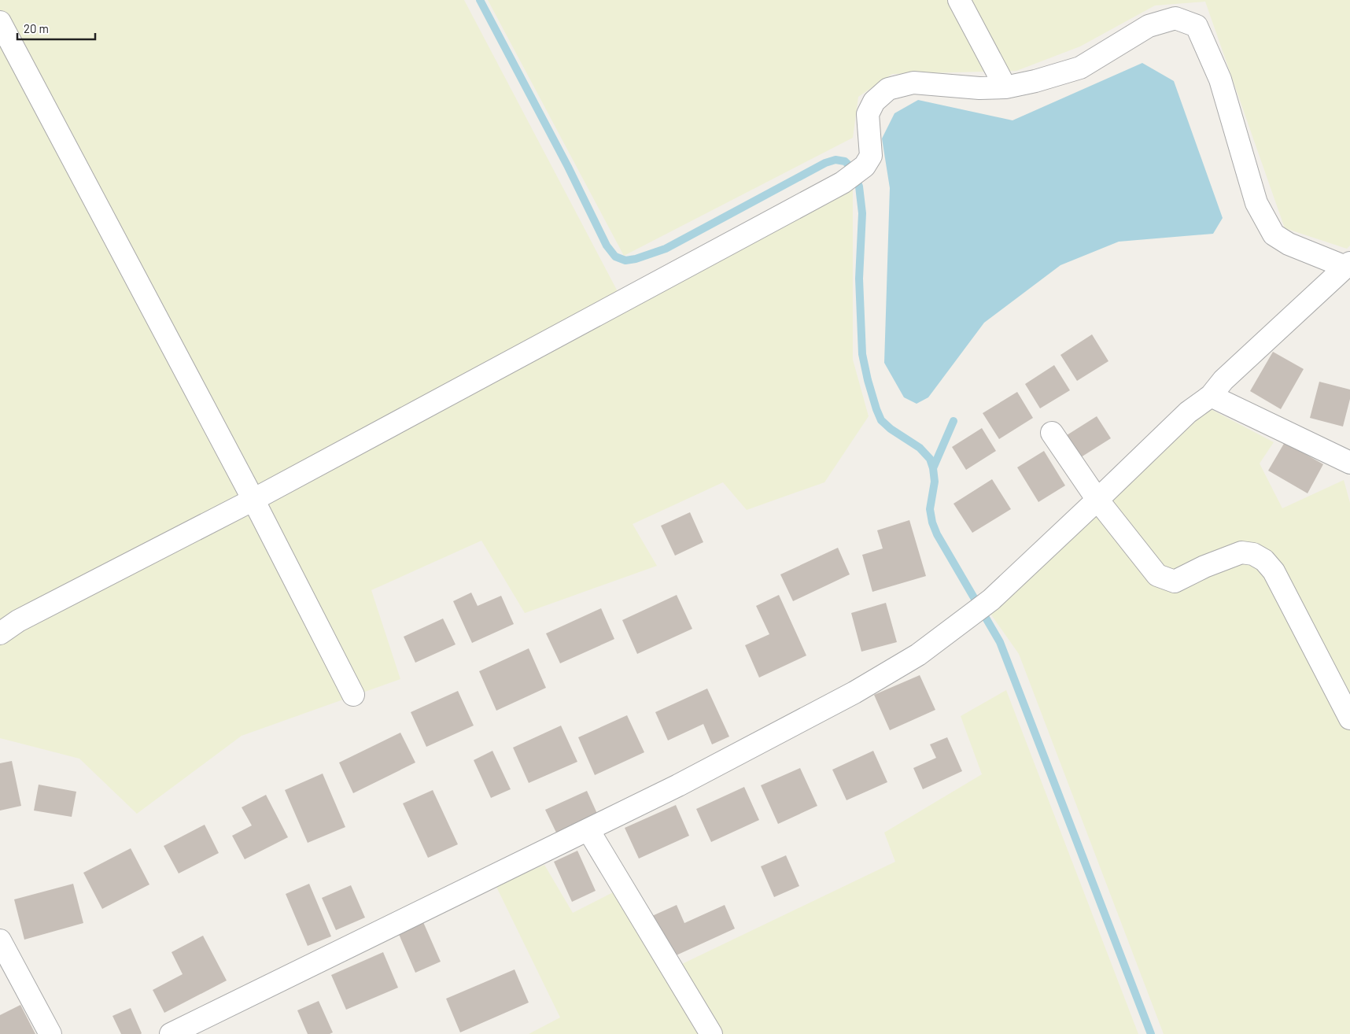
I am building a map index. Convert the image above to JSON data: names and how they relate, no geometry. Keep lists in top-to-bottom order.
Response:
{
  "scale_bar": "20 m"
}
